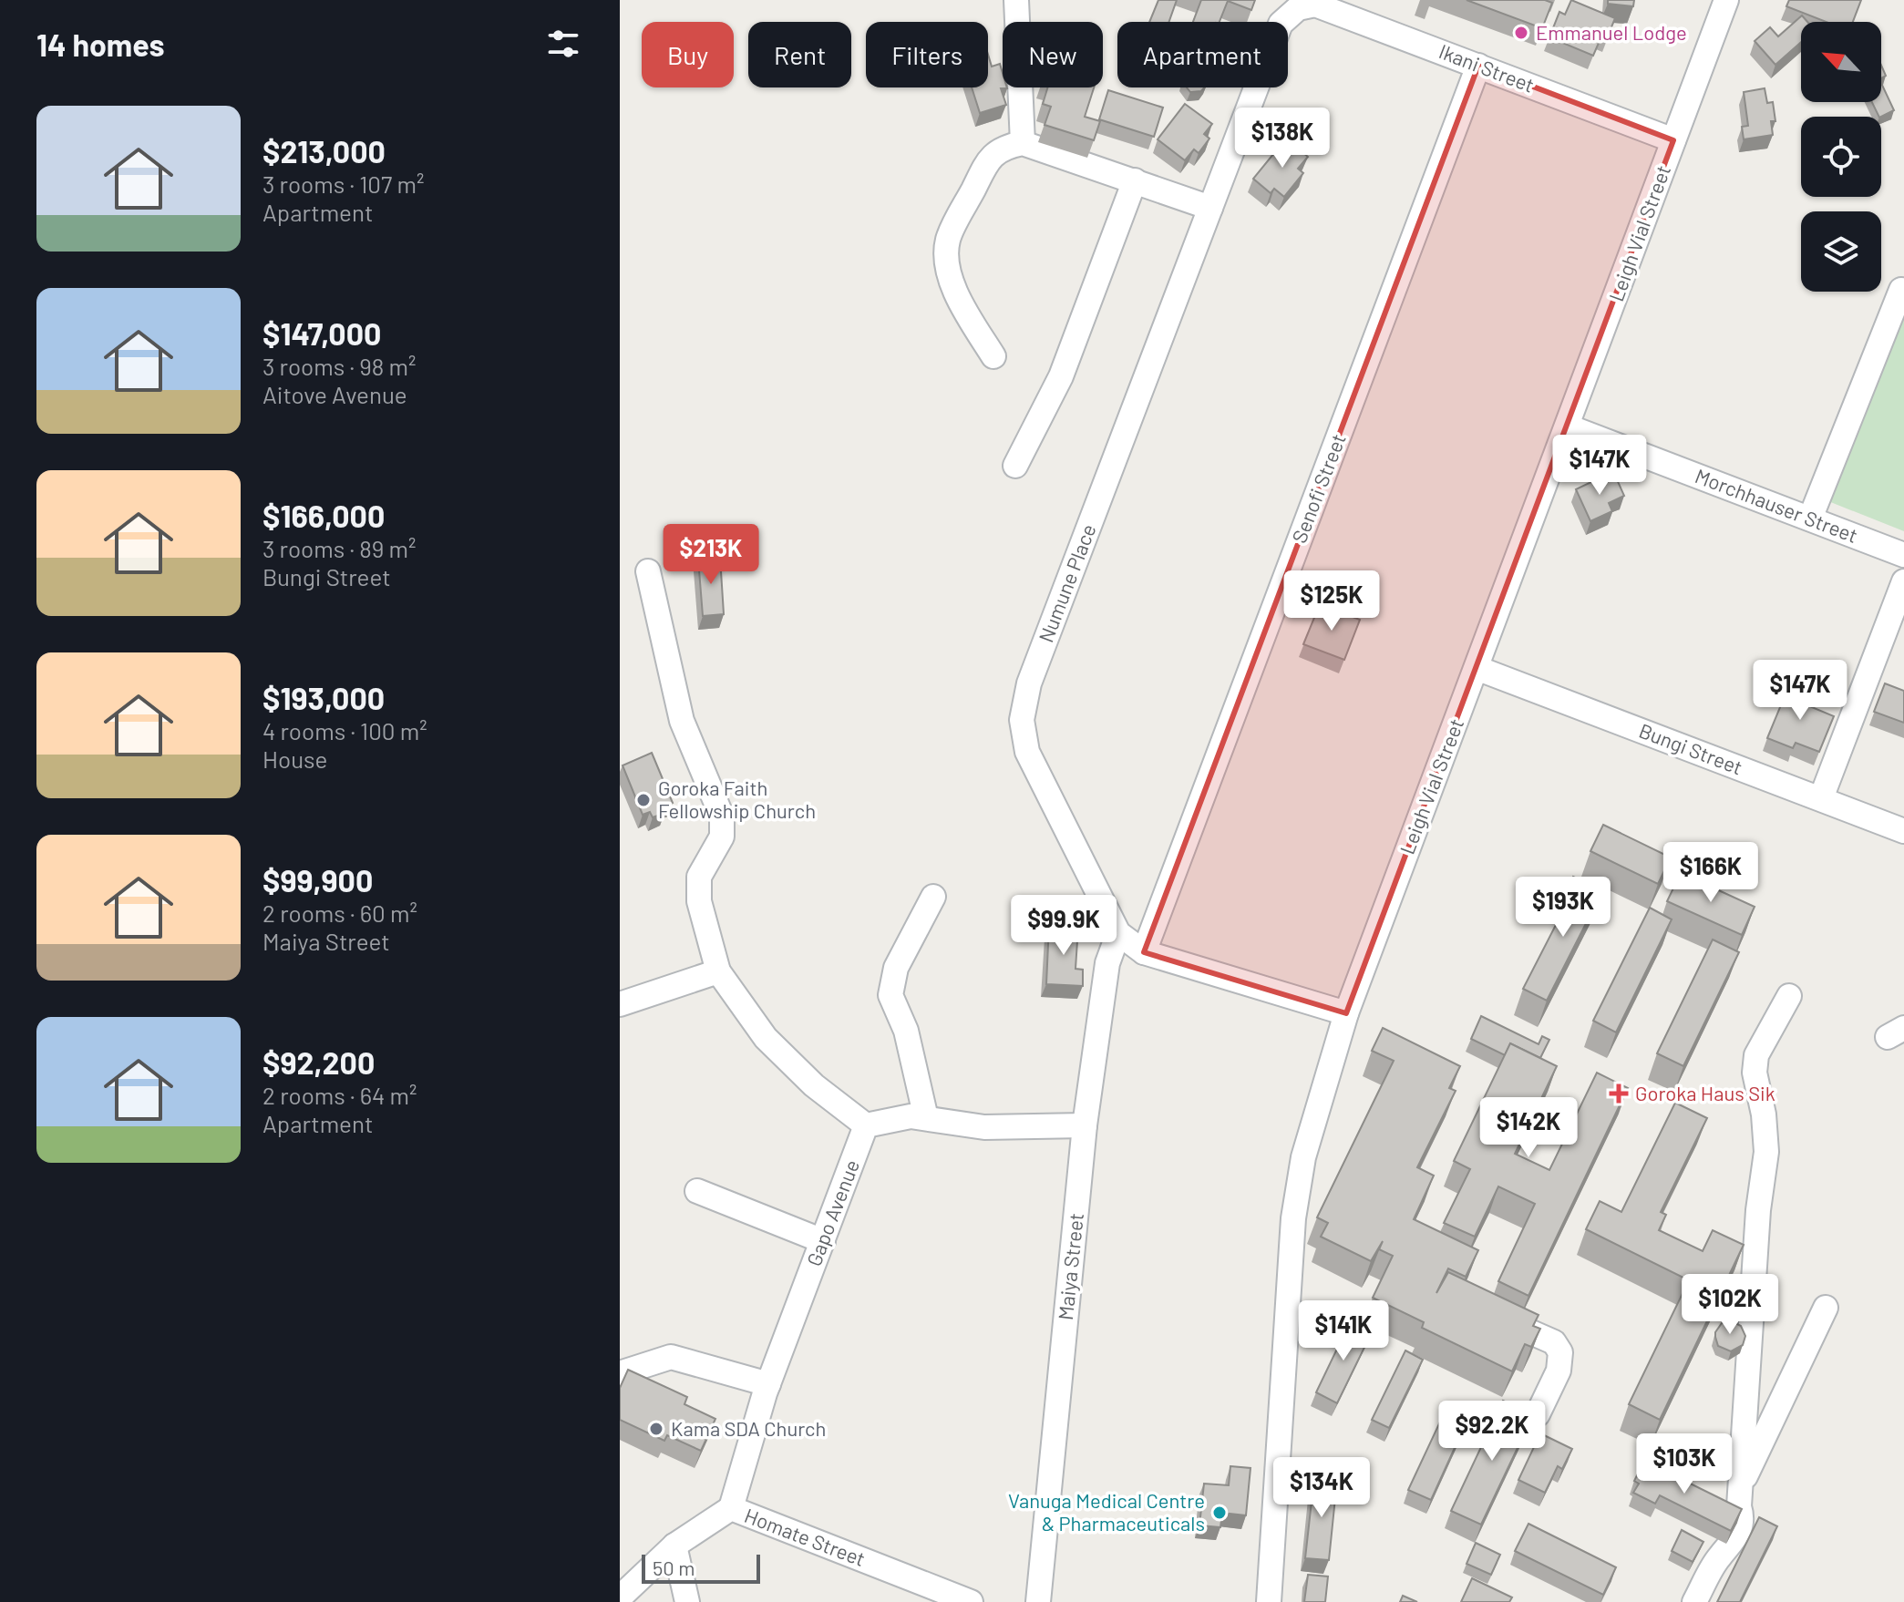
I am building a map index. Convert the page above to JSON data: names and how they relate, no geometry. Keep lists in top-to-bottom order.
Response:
{
  "streets": {
    "street": [
      "Ikani Street",
      "Leigh Vial Street",
      "Senofi Street",
      "Morchhauser Street",
      "Numune Place",
      "Bungi Street",
      "Gapo Avenue",
      "Maiya Street",
      "Homate Street"
    ]
  },
  "crossings": [
    ["Ikani Street", "Leigh Vial Street"],
    ["Ikani Street", "Senofi Street"],
    ["Ikani Street", "Numune Place"],
    ["Leigh Vial Street", "Morchhauser Street"],
    ["Leigh Vial Street", "Numune Place"],
    ["Leigh Vial Street", "Bungi Street"],
    ["Senofi Street", "Numune Place"],
    ["Numune Place", "Maiya Street"],
    ["Gapo Avenue", "Homate Street"]
  ],
  "places": {
    "other": [
      "Emmanuel Lodge",
      "Goroka Faith Fellowship Church",
      "Kama SDA Church",
      "Vanuga Medical Centre & Pharmaceuticals"
    ],
    "health": ["Goroka Haus Sik"]
  },
  "scale_bar": "50 m",
  "north": "top left",
  "page": {
    "heading": "14 homes",
    "chip": [
      "Buy",
      "Rent",
      "Filters",
      "New",
      "Apartment"
    ],
    "list": [
      {
        "name": "$213,000",
        "note": "3 rooms · 107 m² · Apartment"
      },
      {
        "name": "$147,000",
        "note": "3 rooms · 98 m² · Aitove Avenue"
      },
      {
        "name": "$166,000",
        "note": "3 rooms · 89 m² · Bungi Street"
      },
      {
        "name": "$193,000",
        "note": "4 rooms · 100 m² · House"
      },
      {
        "name": "$99,900",
        "note": "2 rooms · 60 m² · Maiya Street"
      },
      {
        "name": "$92,200",
        "note": "2 rooms · 64 m² · Apartment"
      }
    ],
    "price": [
      "$138K",
      "$147K",
      "$213K",
      "$125K",
      "$147K",
      "$166K",
      "$193K",
      "$99.9K",
      "$142K",
      "$102K",
      "$141K",
      "$92.2K",
      "$103K",
      "$134K"
    ],
    "scale": "50 m"
  }
}
